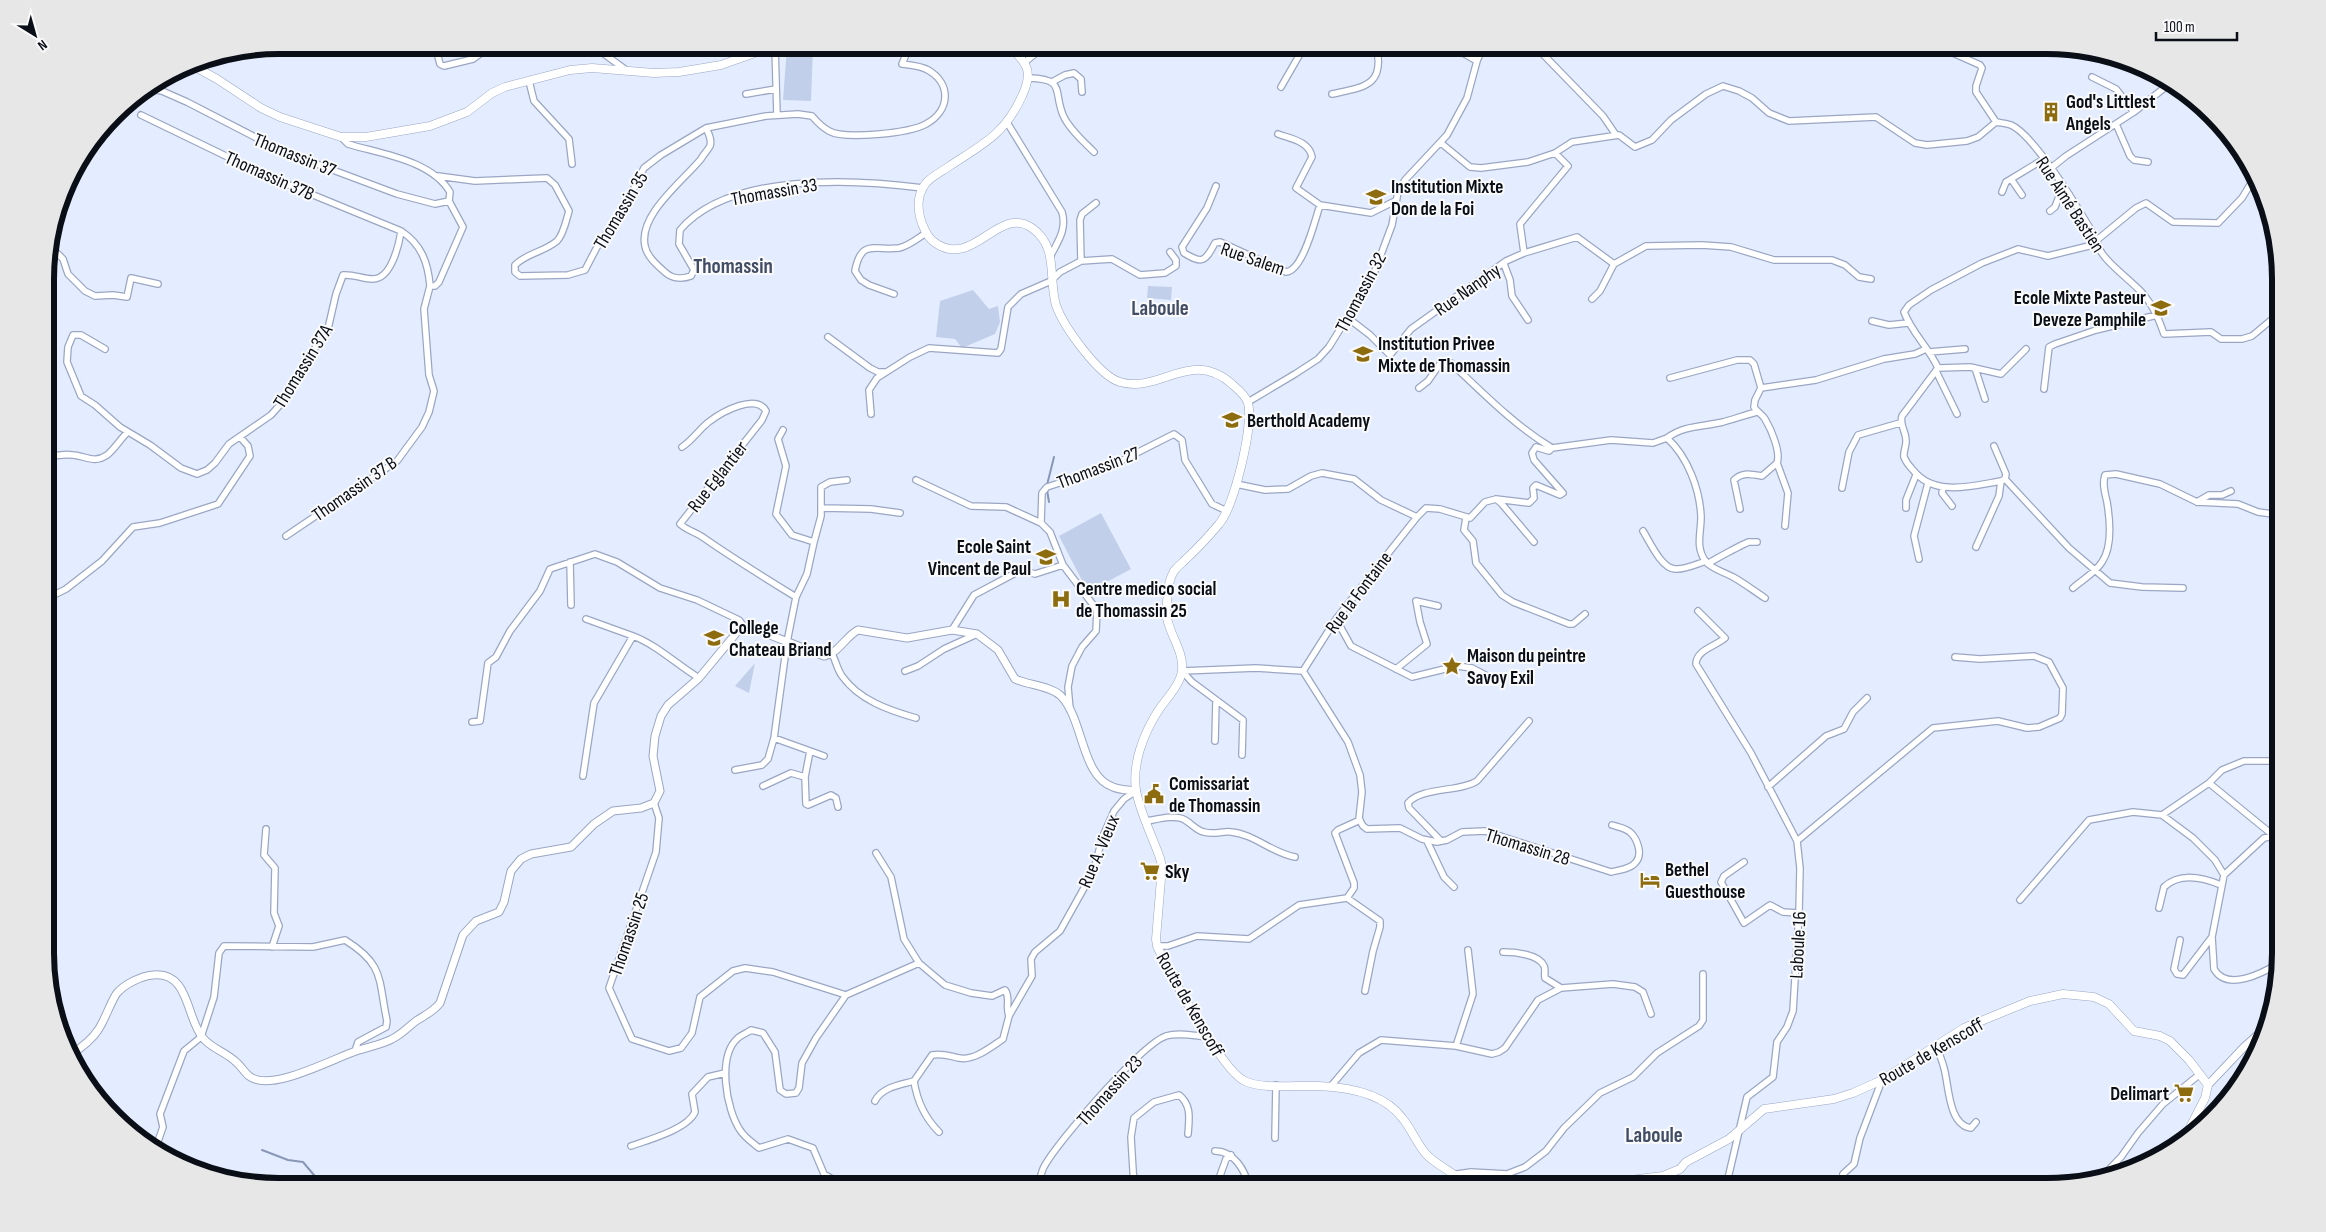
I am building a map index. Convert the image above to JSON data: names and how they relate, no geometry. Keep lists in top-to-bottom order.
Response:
{
  "streets": {
    "main road": ["Route de Kenscoff"],
    "street": [
      "Thomassin 37",
      "Thomassin 37B",
      "Thomassin 33",
      "Rue Aimé Bastien",
      "Thomassin 35",
      "Rue Salem",
      "Rue Nanphy",
      "Thomassin 32",
      "Thomassin 37A",
      "Thomassin 27",
      "Rue Eglantier",
      "Thomassin 37 B",
      "Rue la Fontaine",
      "Thomassin 28",
      "Rue A. Vieux",
      "Thomassin 25",
      "Laboule 16",
      "Thomassin 23"
    ]
  },
  "crossings": [
    ["Thomassin 37", "Thomassin 37 B"],
    ["Thomassin 37B", "Thomassin 37A"],
    ["Thomassin 33", "Thomassin 35"],
    ["Thomassin 35", "Thomassin 37 B"],
    ["Rue Nanphy", "Thomassin 32"],
    ["Rue A. Vieux", "Route de Kenscoff"],
    ["Laboule 16", "Route de Kenscoff"],
    ["Route de Kenscoff", "Thomassin 23"]
  ],
  "districts": ["Thomassin", "Laboule", "Laboule"],
  "places": {
    "building": ["God's Littlest Angels"],
    "school or university": [
      "Institution Mixte Don de la Foi",
      "Ecole Mixte Pasteur Deveze Pamphile",
      "Institution Privee Mixte de Thomassin",
      "Berthold Academy",
      "Ecole Saint Vincent de Paul",
      "College Chateau Briand"
    ],
    "hospital": ["Centre medico social de Thomassin 25"],
    "place": ["Maison du peintre Savoy Exil"],
    "public building": ["Comissariat de Thomassin"],
    "supermarket": ["Sky", "Delimart"],
    "hotel": ["Bethel Guesthouse"]
  },
  "scale_bar": "100 m",
  "north": "bottom right"
}
